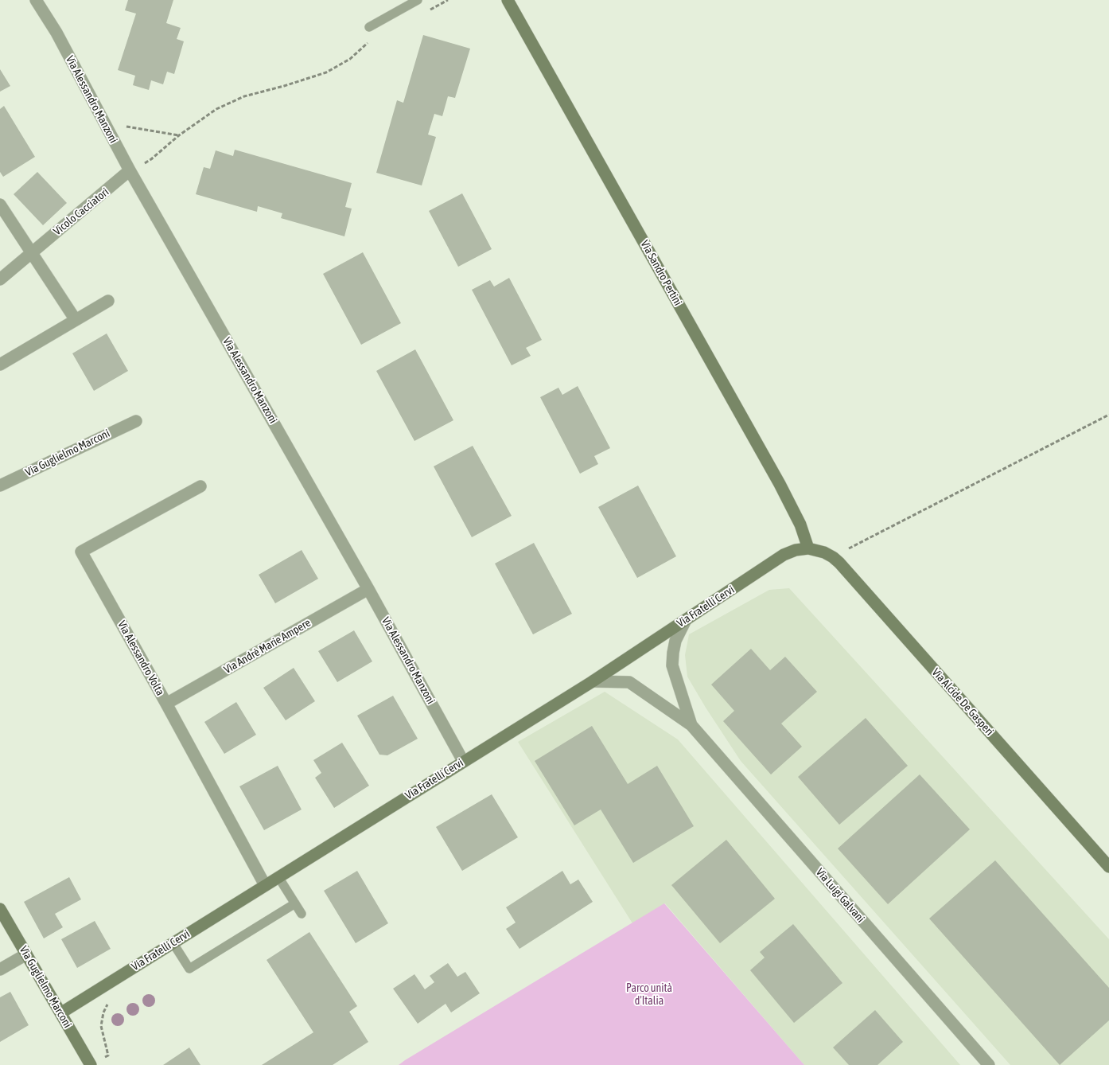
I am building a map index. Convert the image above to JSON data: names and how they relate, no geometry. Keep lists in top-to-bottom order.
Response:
{
  "streets": {
    "street": [
      "Via Alessandro Manzoni",
      "Vicolo Cacciatori",
      "Via Sandro Pertini",
      "Via Guglielmo Marconi",
      "Via Fratelli Cervi",
      "Via Andrè Marie Ampere",
      "Via Alessandro Volta",
      "Via Alcide De Gasperi",
      "Via Luigi Galvani"
    ]
  },
  "crossings": [
    ["Via Alessandro Manzoni", "Vicolo Cacciatori"],
    ["Via Alessandro Manzoni", "Via Fratelli Cervi"],
    ["Via Alessandro Manzoni", "Via Andrè Marie Ampere"],
    ["Via Sandro Pertini", "Via Fratelli Cervi"],
    ["Via Sandro Pertini", "Via Alcide De Gasperi"],
    ["Via Guglielmo Marconi", "Via Fratelli Cervi"],
    ["Via Fratelli Cervi", "Via Alessandro Volta"],
    ["Via Fratelli Cervi", "Via Alcide De Gasperi"],
    ["Via Fratelli Cervi", "Via Luigi Galvani"],
    ["Via Andrè Marie Ampere", "Via Alessandro Volta"]
  ],
  "parks": ["Parco unità d'Italia"]
}
